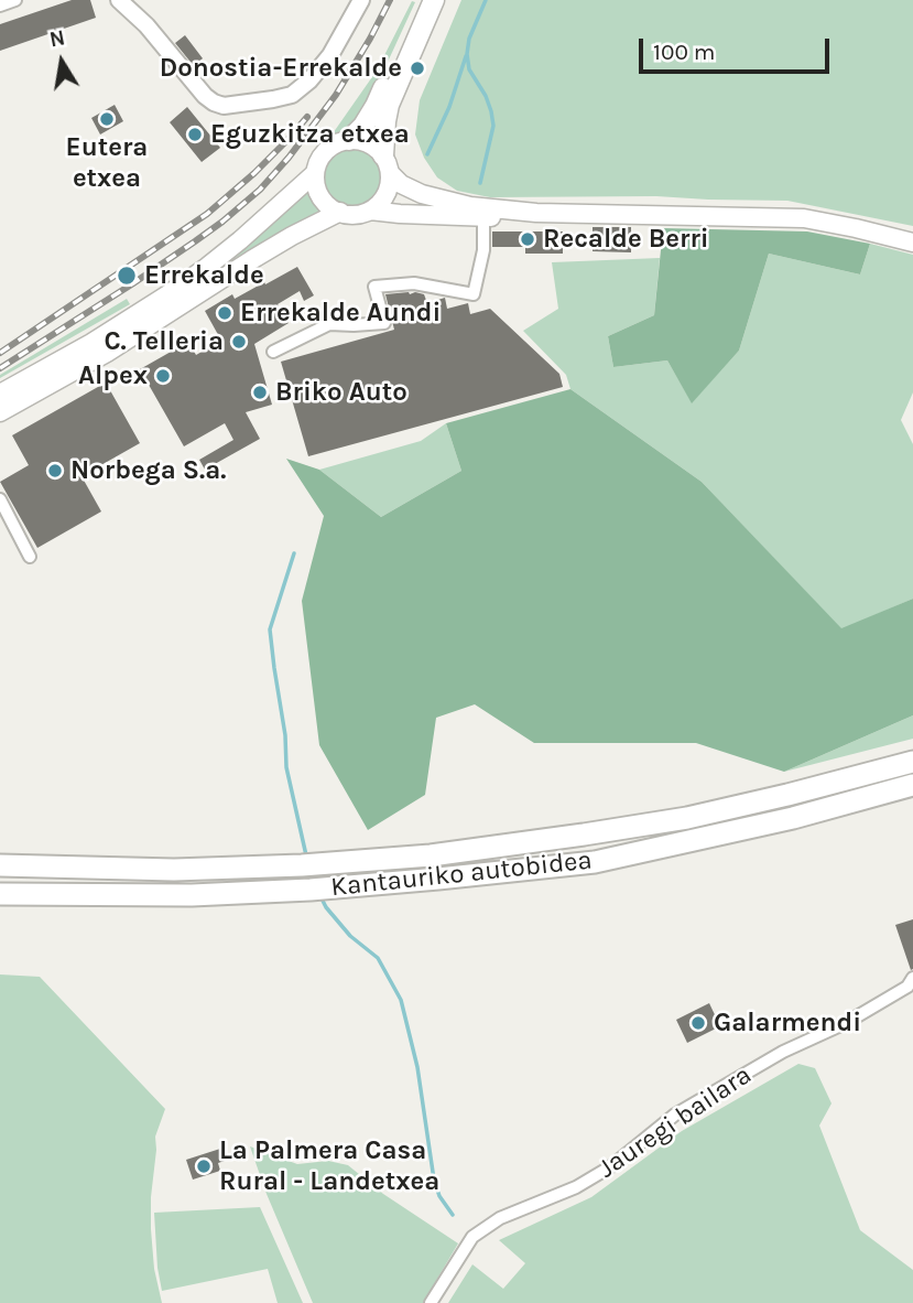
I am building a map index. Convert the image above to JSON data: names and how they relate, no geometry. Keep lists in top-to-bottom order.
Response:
{
  "streets": {
    "highway": ["Kantauriko autobidea"],
    "street": ["Jauregi bailara"]
  },
  "places": [
    "Donostia-Errekalde",
    "Eutera etxea",
    "Eguzkitza etxea",
    "Recalde Berri",
    "Errekalde",
    "Errekalde Aundi",
    "C. Telleria",
    "Alpex",
    "Briko Auto",
    "Norbega S.a.",
    "Galarmendi",
    "La Palmera Casa Rural - Landetxea"
  ],
  "scale_bar": "100 m",
  "north": "top"
}
